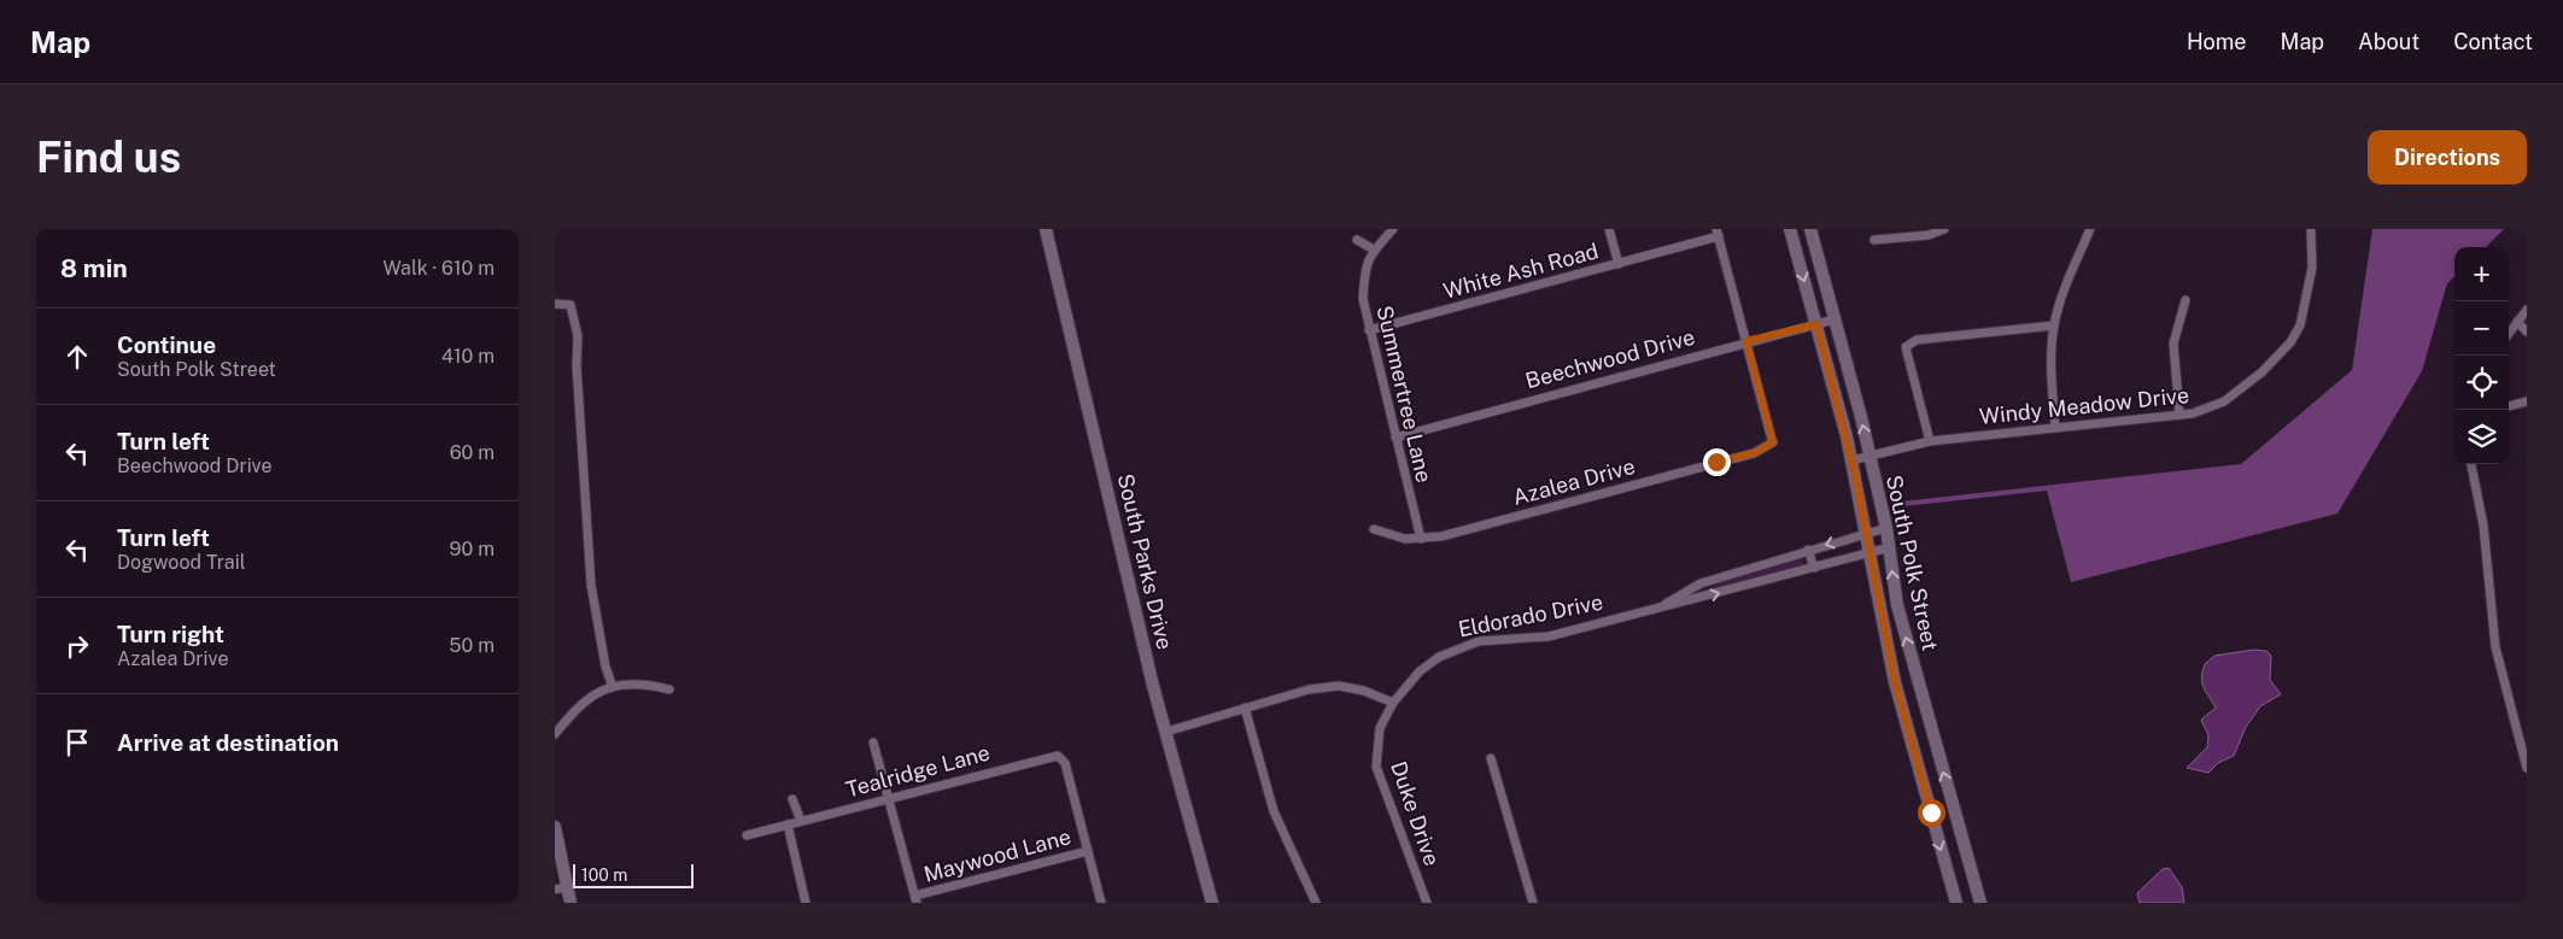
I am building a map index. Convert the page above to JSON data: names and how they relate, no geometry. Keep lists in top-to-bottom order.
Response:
{
  "streets": {
    "main road": ["South Parks Drive", "South Polk Street"],
    "street": [
      "White Ash Road",
      "Beechwood Drive",
      "Summertree Lane",
      "Windy Meadow Drive",
      "Azalea Drive",
      "Eldorado Drive",
      "Tealridge Lane",
      "Duke Drive",
      "Maywood Lane"
    ]
  },
  "crossings": [
    ["White Ash Road", "Summertree Lane"],
    ["Beechwood Drive", "Summertree Lane"],
    ["Beechwood Drive", "Azalea Drive"],
    ["Beechwood Drive", "South Polk Street"],
    ["Summertree Lane", "Azalea Drive"],
    ["Windy Meadow Drive", "South Polk Street"],
    ["South Polk Street", "Eldorado Drive"],
    ["Eldorado Drive", "Duke Drive"],
    ["Tealridge Lane", "Maywood Lane"]
  ],
  "scale_bar": "100 m",
  "page": {
    "header": "Map",
    "nav": [
      "Home",
      "Map",
      "About",
      "Contact"
    ],
    "buttons": "Directions",
    "title": "Find us",
    "heading": ["8 min", "Walk · 610 m"],
    "map_buttons": ["+", "−"],
    "list": [
      ["Continue", "South Polk Street", "410 m"],
      ["Turn left", "Beechwood Drive", "60 m"],
      ["Turn left", "Dogwood Trail", "90 m"],
      ["Turn right", "Azalea Drive", "50 m"],
      "Arrive at destination"
    ],
    "scale": "100 m"
  }
}
